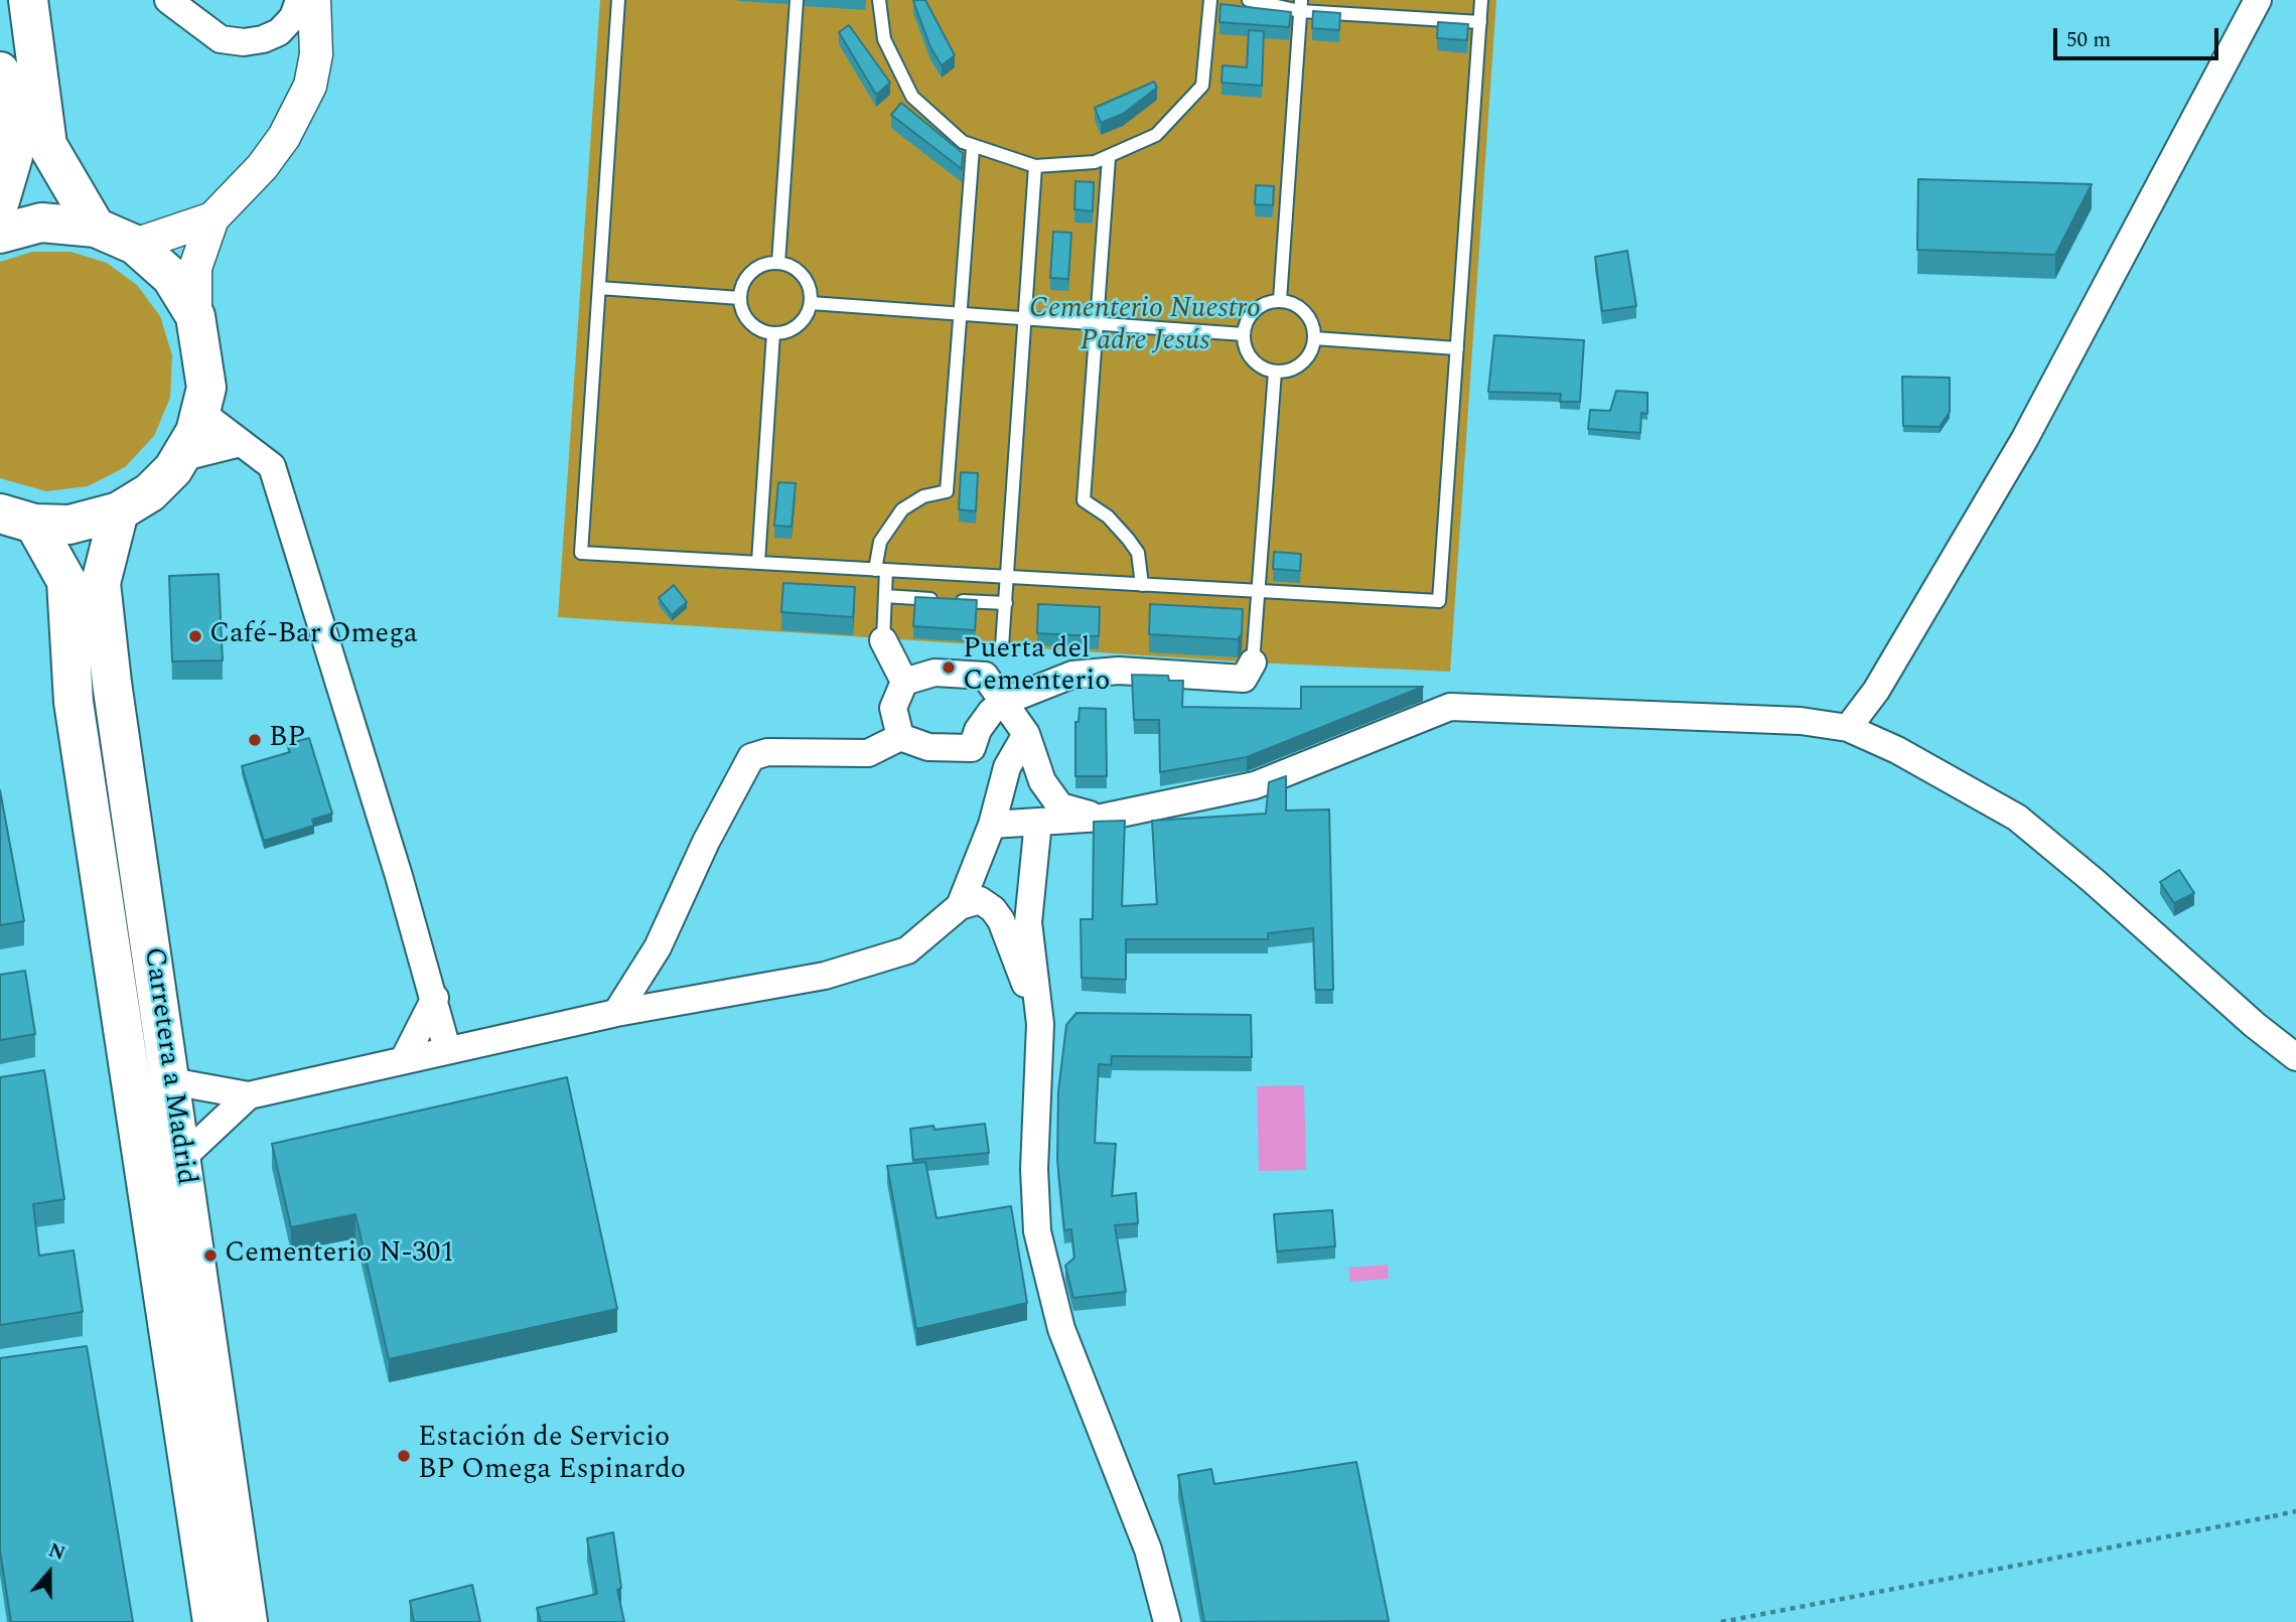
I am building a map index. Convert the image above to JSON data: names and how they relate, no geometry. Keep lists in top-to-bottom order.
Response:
{
  "streets": {
    "main road": ["Carretera a Madrid"]
  },
  "parks": ["Cementerio Nuestro Padre Jesús"],
  "places": [
    "Café-Bar Omega",
    "Puerta del Cementerio",
    "BP",
    "Cementerio N-301",
    "Estación de Servicio BP Omega Espinardo"
  ],
  "scale_bar": "50 m",
  "north": "top"
}
